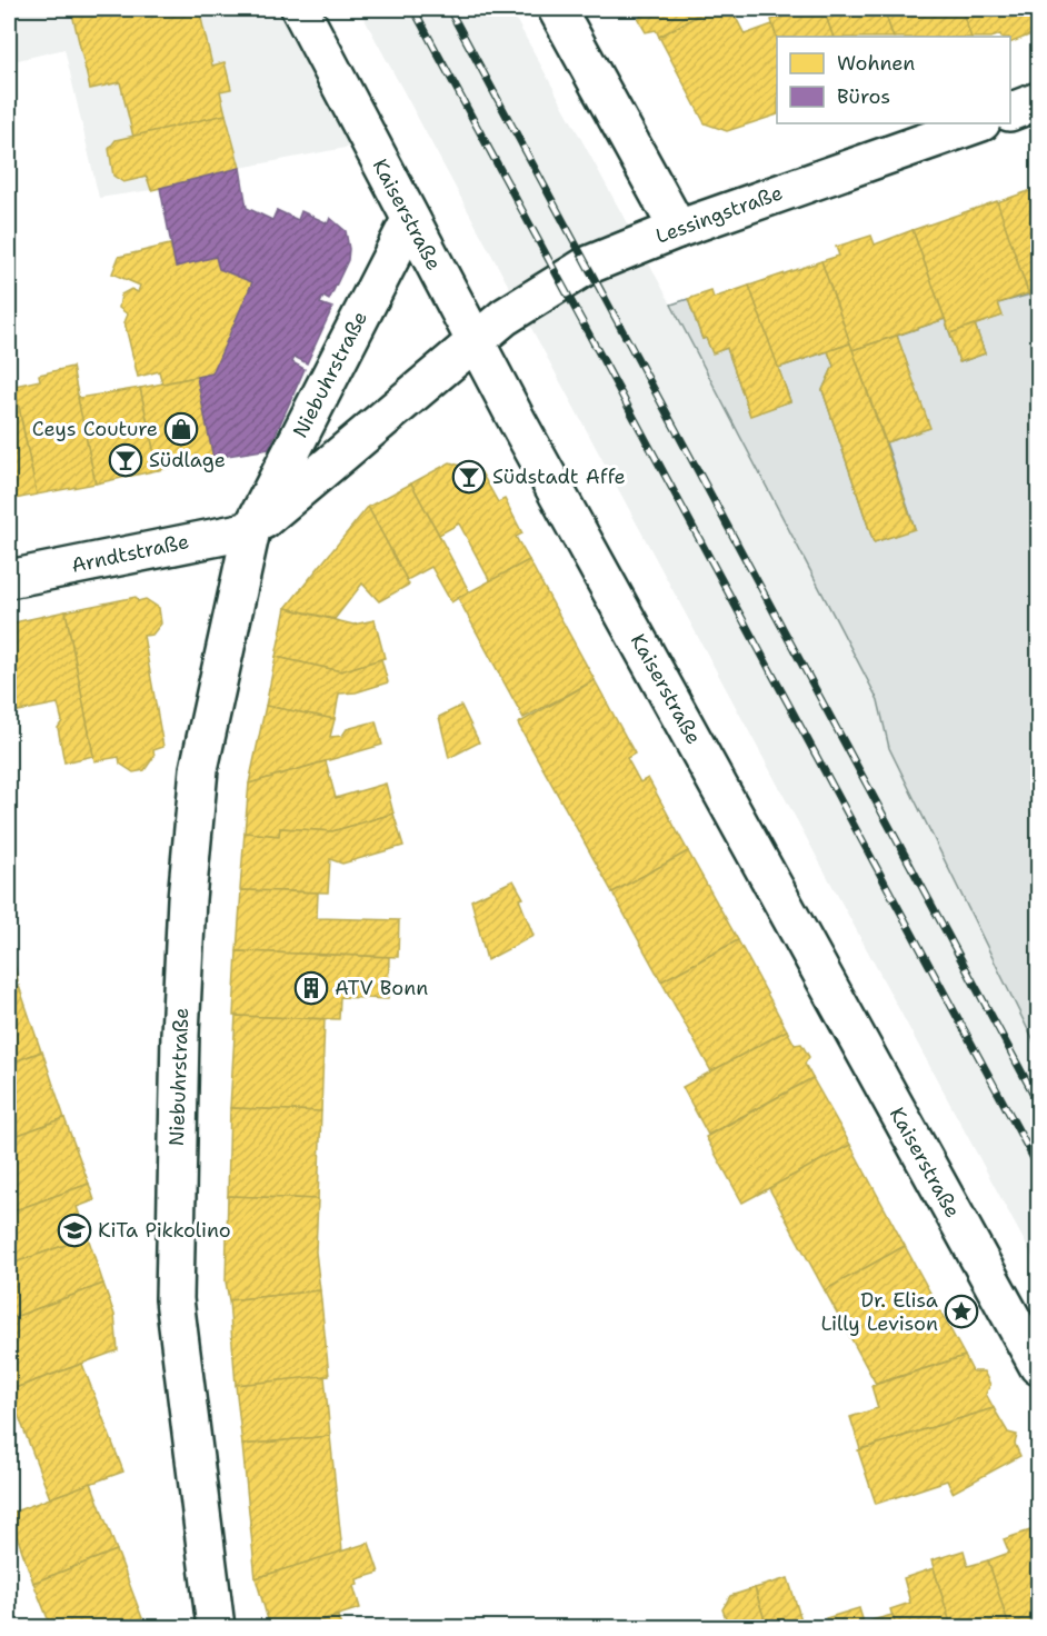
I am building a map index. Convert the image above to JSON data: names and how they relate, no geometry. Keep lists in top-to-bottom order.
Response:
{
  "streets": {
    "street": [
      "Kaiserstraße",
      "Lessingstraße",
      "Niebuhrstraße",
      "Arndtstraße"
    ]
  },
  "crossings": [
    ["Kaiserstraße", "Lessingstraße"],
    ["Kaiserstraße", "Niebuhrstraße"],
    ["Lessingstraße", "Niebuhrstraße"],
    ["Niebuhrstraße", "Arndtstraße"]
  ],
  "places": {
    "shop": ["Ceys Couture"],
    "bar": ["Südlage", "Südstadt Affe"],
    "building": ["ATV Bonn"],
    "school or university": ["KiTa Pikkolino"],
    "place": ["Dr. Elisa Lilly Levison"]
  },
  "legend": ["Wohnen", "Büros"]
}
